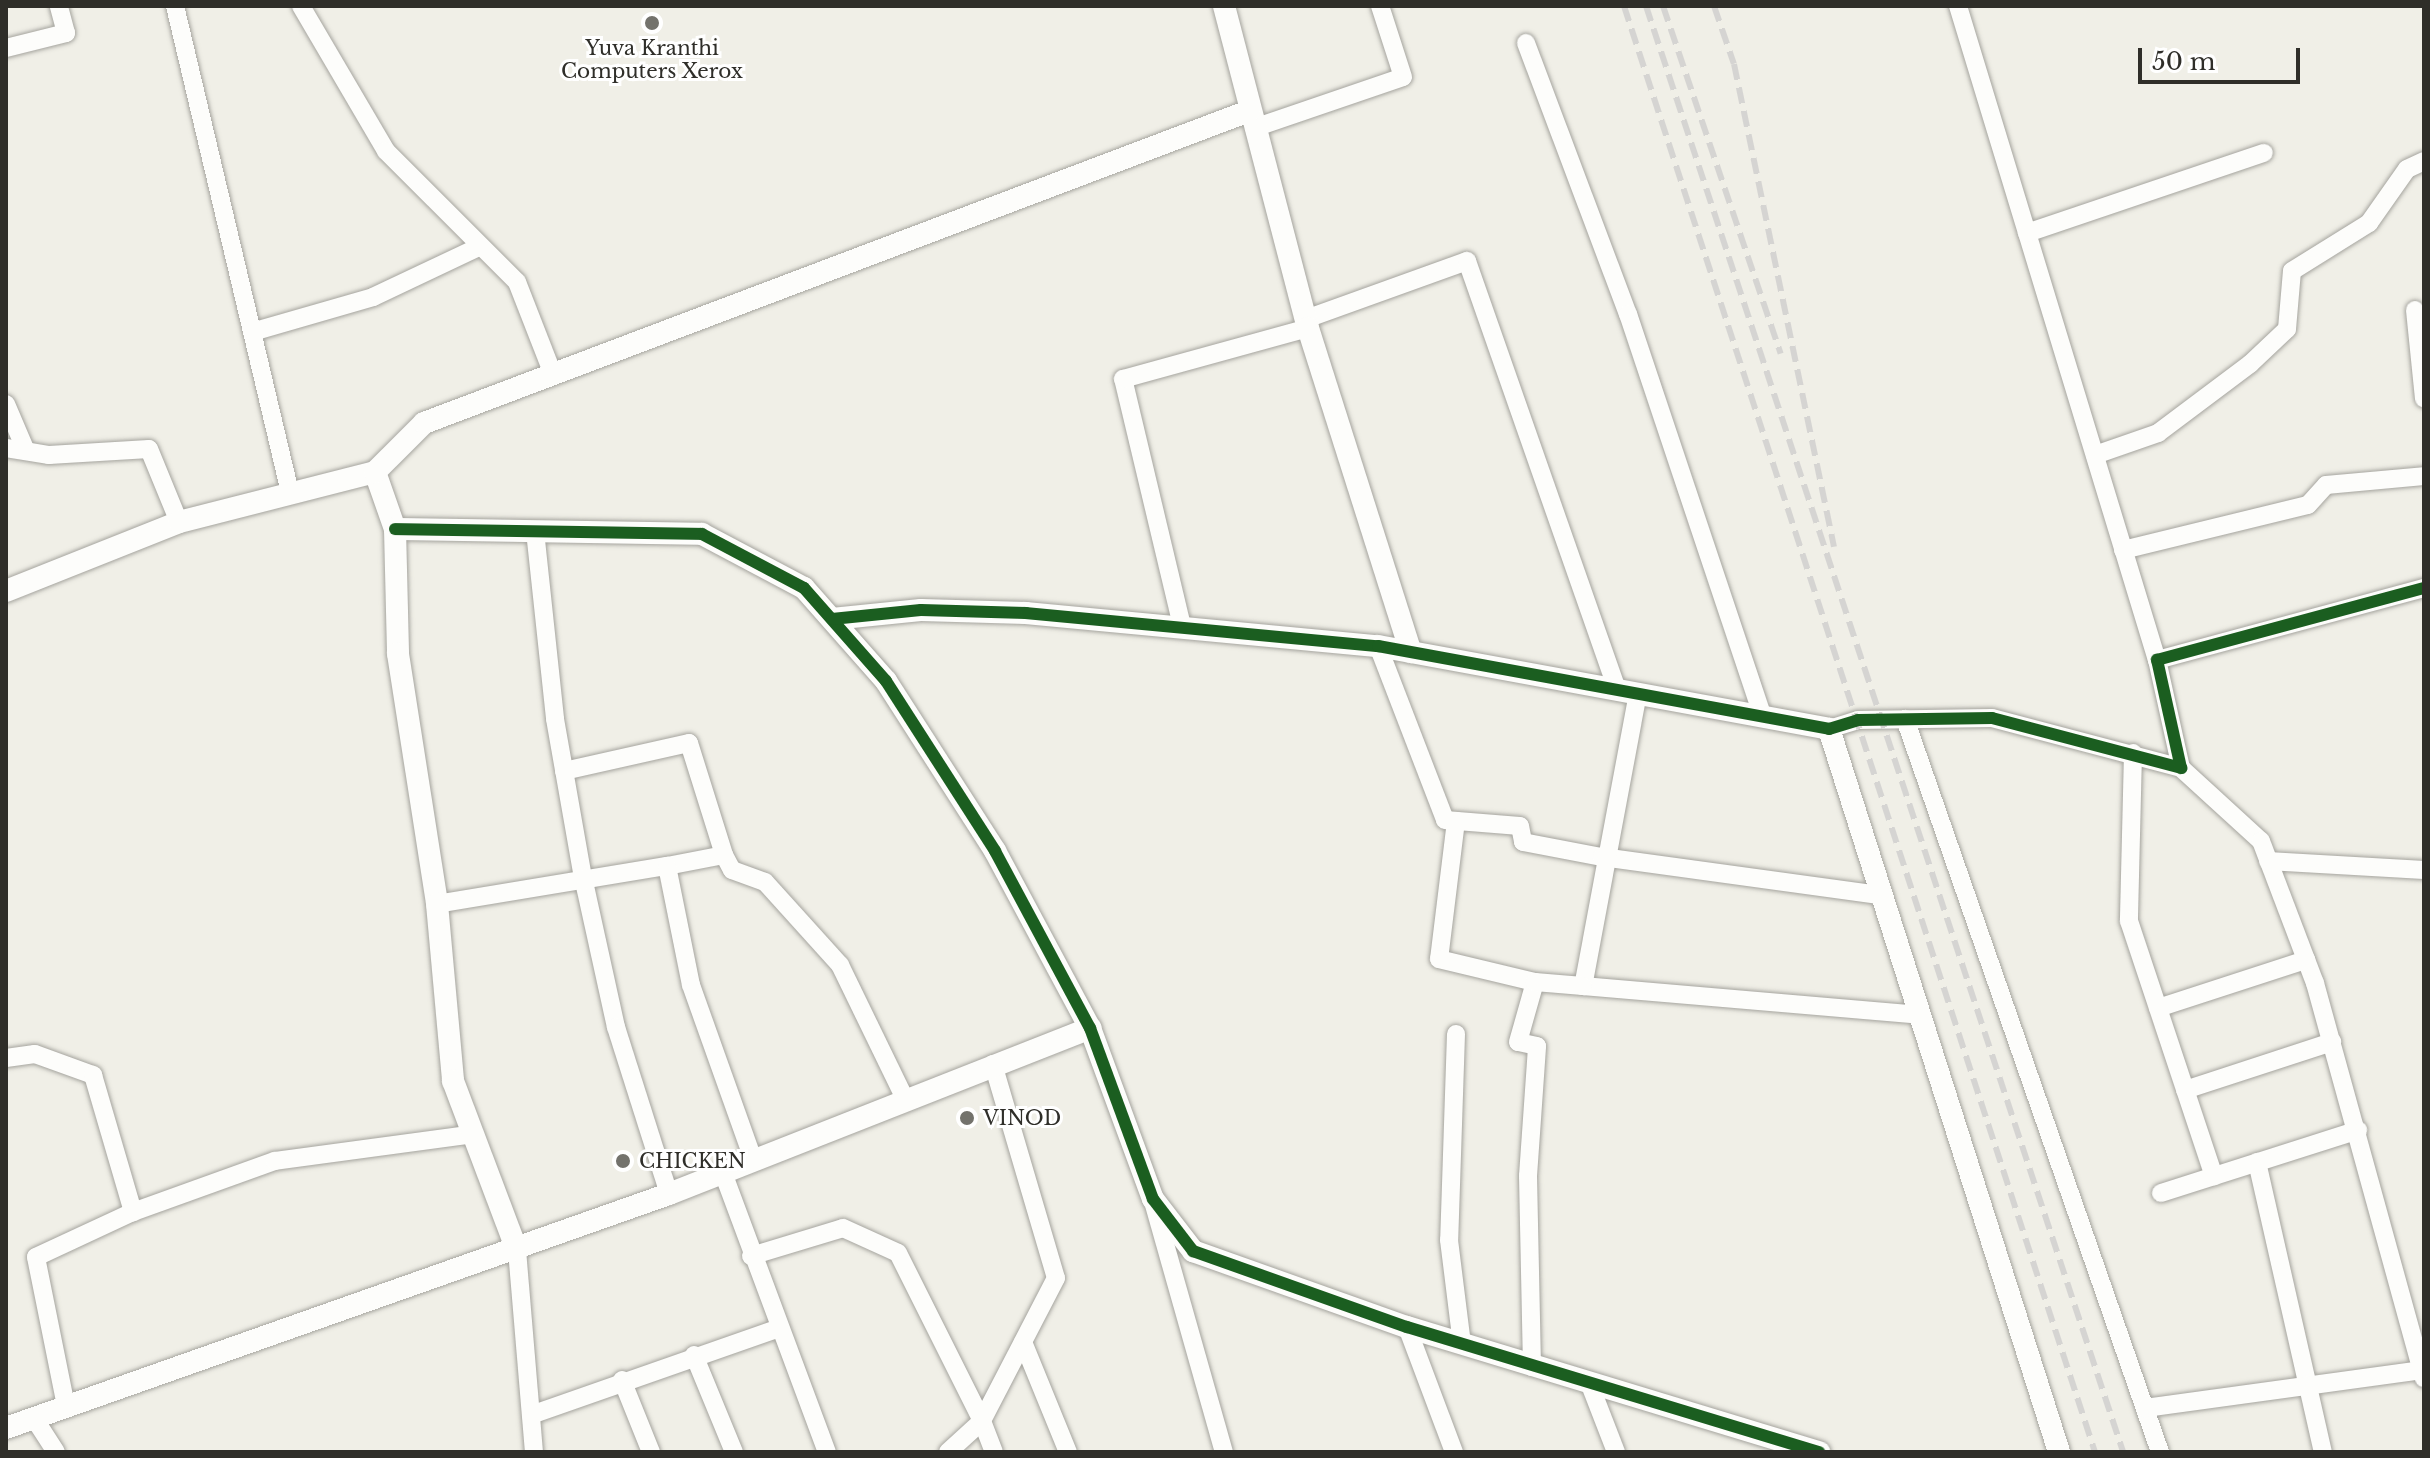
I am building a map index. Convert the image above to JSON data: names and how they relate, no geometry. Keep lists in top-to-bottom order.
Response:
{
  "places": ["Yuva Kranthi Computers Xerox", "VINOD", "CHICKEN"],
  "scale_bar": "50 m"
}
